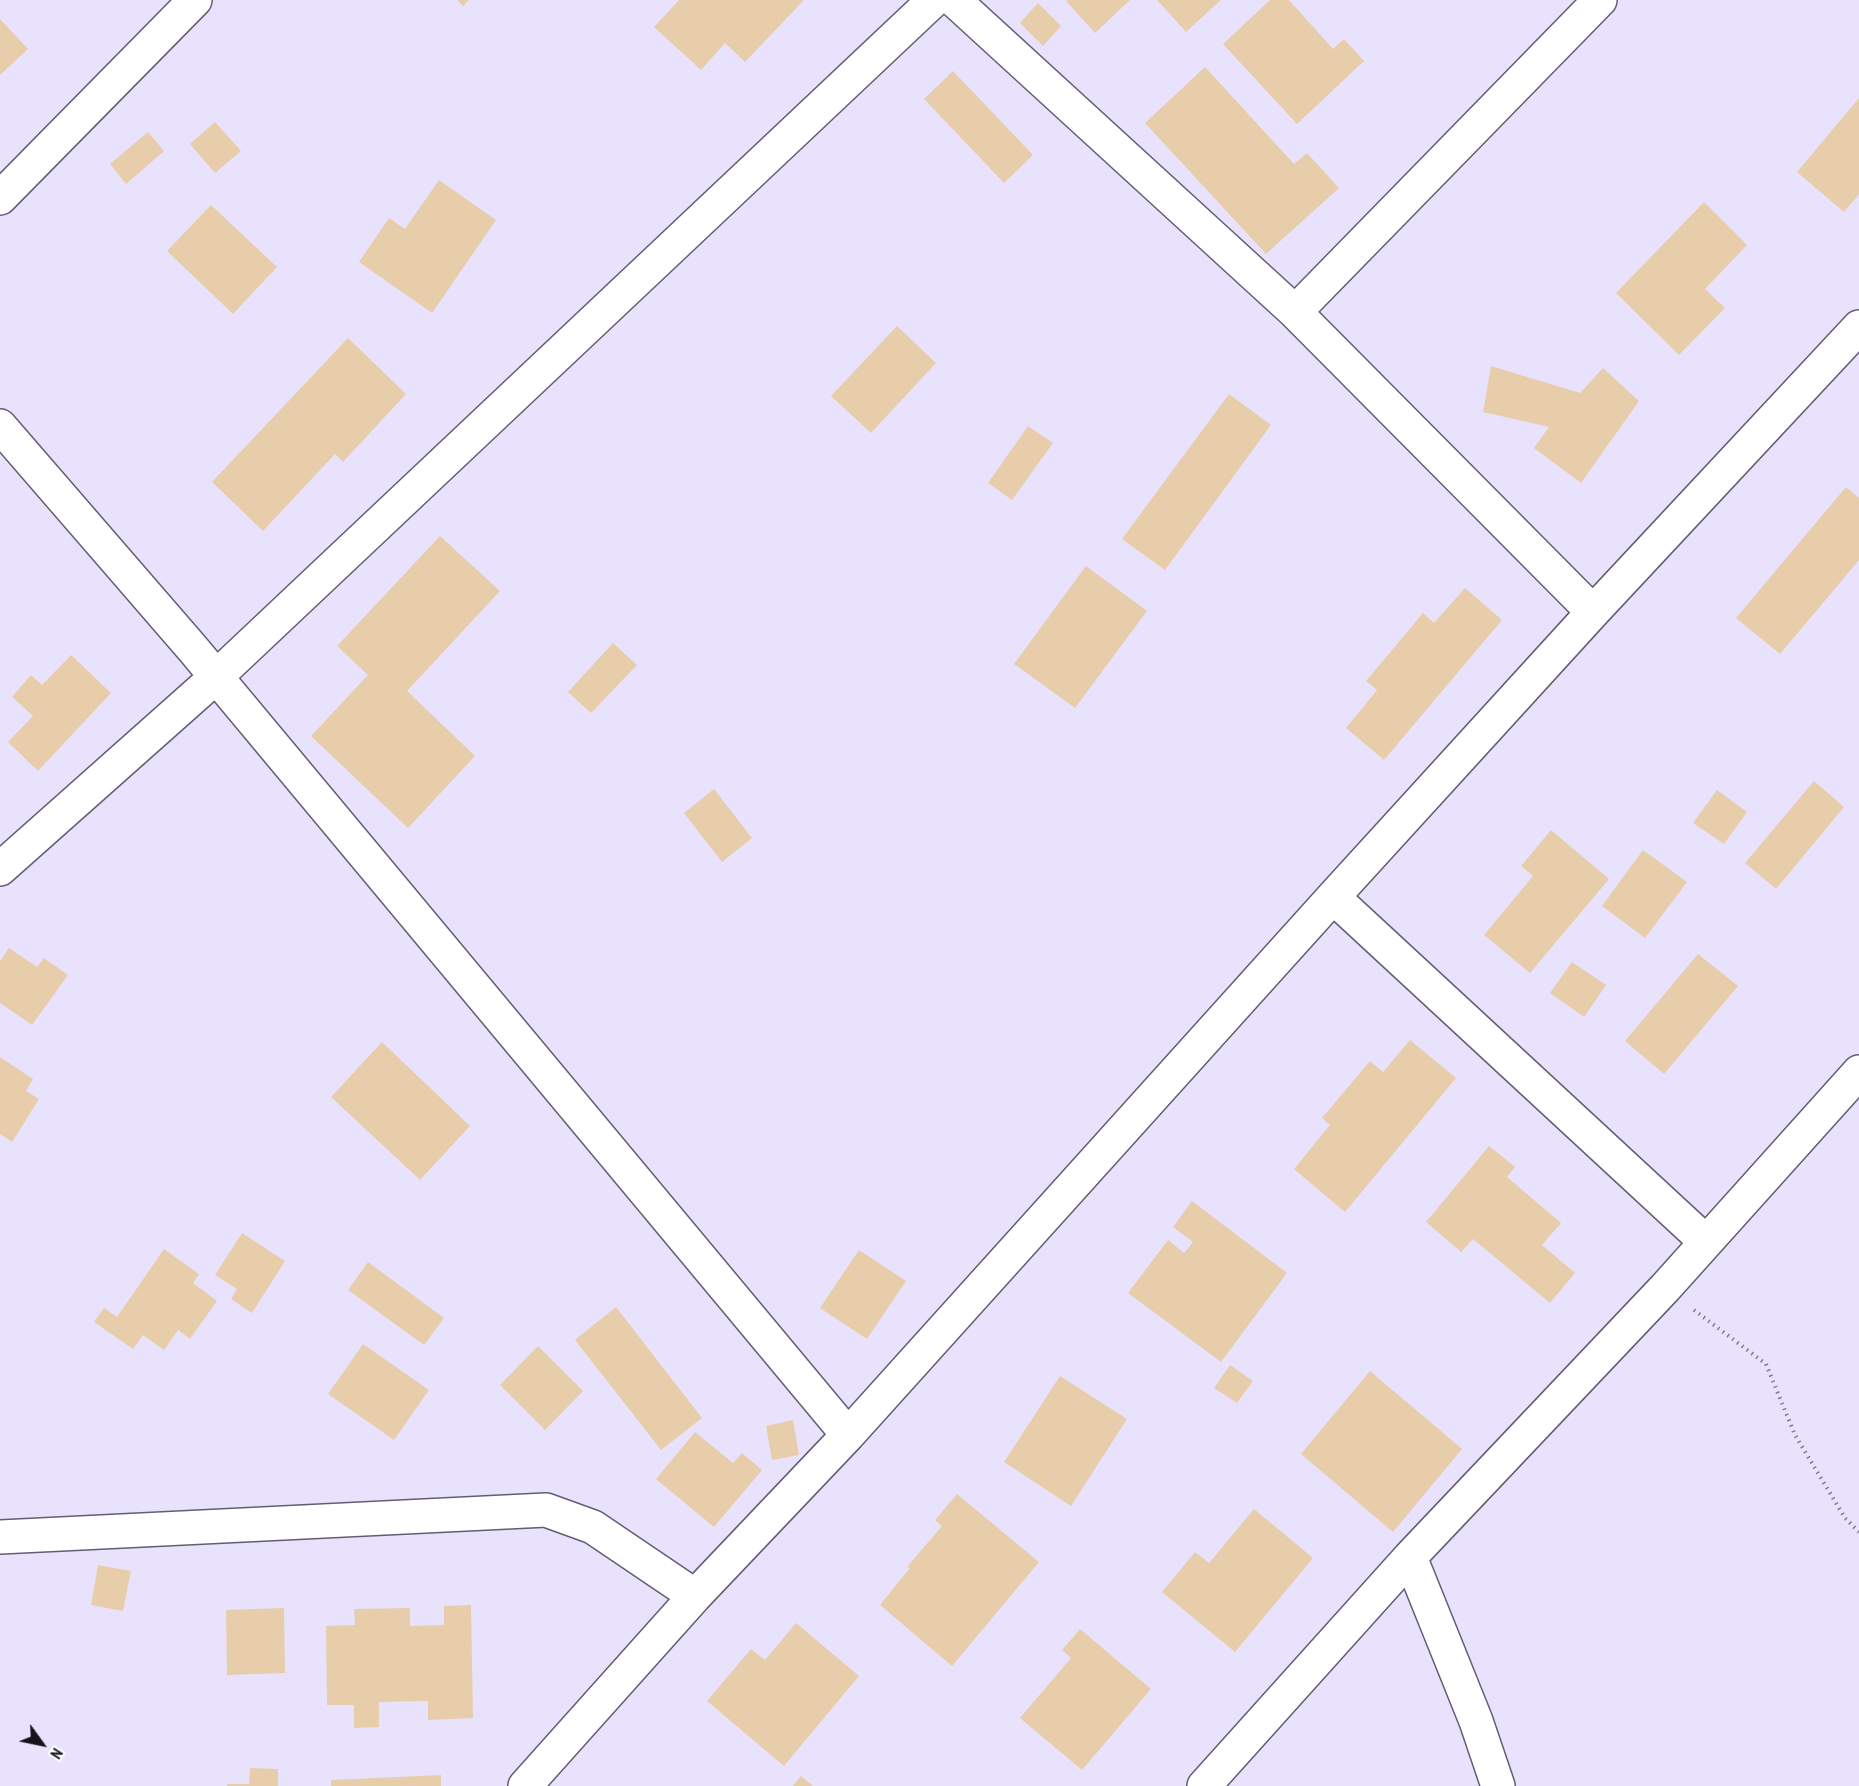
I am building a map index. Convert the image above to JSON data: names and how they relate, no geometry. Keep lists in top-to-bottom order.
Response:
{
  "north": "bottom right"
}
